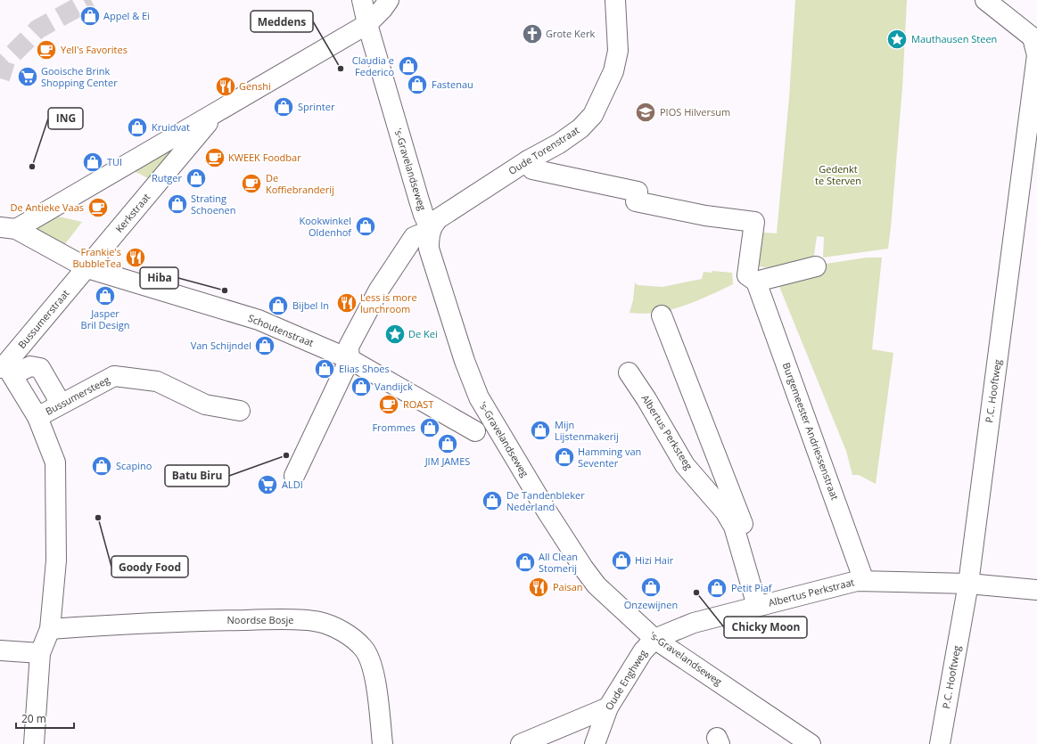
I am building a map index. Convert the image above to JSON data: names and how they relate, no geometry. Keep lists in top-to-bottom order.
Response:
{
  "streets": {
    "street": [
      "Oude Torenstraat",
      "'s-Gravelandseweg",
      "Kerkstraat",
      "Bussumerstraat",
      "Schoutenstraat",
      "P.C. Hooftweg",
      "Bussumersteeg",
      "Burgemeester Andriessenstraat",
      "Albertus Perksteeg",
      "Albertus Perkstraat",
      "Noordse Bosje",
      "Oude Enghweg"
    ]
  },
  "crossings": [
    ["Oude Torenstraat", "'s-Gravelandseweg"],
    ["Oude Torenstraat", "Burgemeester Andriessenstraat"],
    ["'s-Gravelandseweg", "Kerkstraat"],
    ["'s-Gravelandseweg", "Schoutenstraat"],
    ["'s-Gravelandseweg", "Albertus Perkstraat"],
    ["'s-Gravelandseweg", "Oude Enghweg"],
    ["Kerkstraat", "Bussumerstraat"],
    ["Kerkstraat", "Schoutenstraat"],
    ["Bussumerstraat", "Schoutenstraat"],
    ["P.C. Hooftweg", "Albertus Perkstraat"],
    ["Burgemeester Andriessenstraat", "Albertus Perkstraat"],
    ["Albertus Perksteeg", "Albertus Perkstraat"],
    ["Albertus Perkstraat", "Oude Enghweg"]
  ],
  "parks": ["Gedenkt te Sterven"],
  "places": {
    "shop": [
      "Appel & Ei",
      "Claudia e Federico",
      "Fastenau",
      "Sprinter",
      "Kruidvat",
      "TUI",
      "Rutger",
      "Strating Schoenen",
      "Kookwinkel Oldenhof",
      "Jasper Bril Design",
      "Bijbel In",
      "Van Schijndel",
      "Elias Shoes",
      "Vandijck",
      "Frommes",
      "Mijn Lijstenmakerij",
      "JIM JAMES",
      "Hamming van Seventer",
      "Scapino",
      "De Tandenbleker Nederland",
      "Hizi Hair",
      "All Clean Stomerij",
      "Onzewijnen",
      "Petit Piaf"
    ],
    "church": ["Grote Kerk"],
    "place": ["Mauthausen Steen", "De Kei"],
    "cafe": [
      "Yell's Favorites",
      "KWEEK Foodbar",
      "De Koffiebranderij",
      "De Antieke Vaas",
      "ROAST"
    ],
    "other": [
      "Meddens",
      "ING",
      "Hiba",
      "Batu Biru",
      "Goody Food",
      "Chicky Moon"
    ],
    "supermarket": ["Gooische Brink Shopping Center", "ALDI"],
    "restaurant": [
      "Genshi",
      "Frankie's BubbleTea",
      "Less is more lunchroom",
      "Paisan"
    ],
    "school or university": ["PIOS Hilversum"]
  },
  "scale_bar": "20 m"
}
